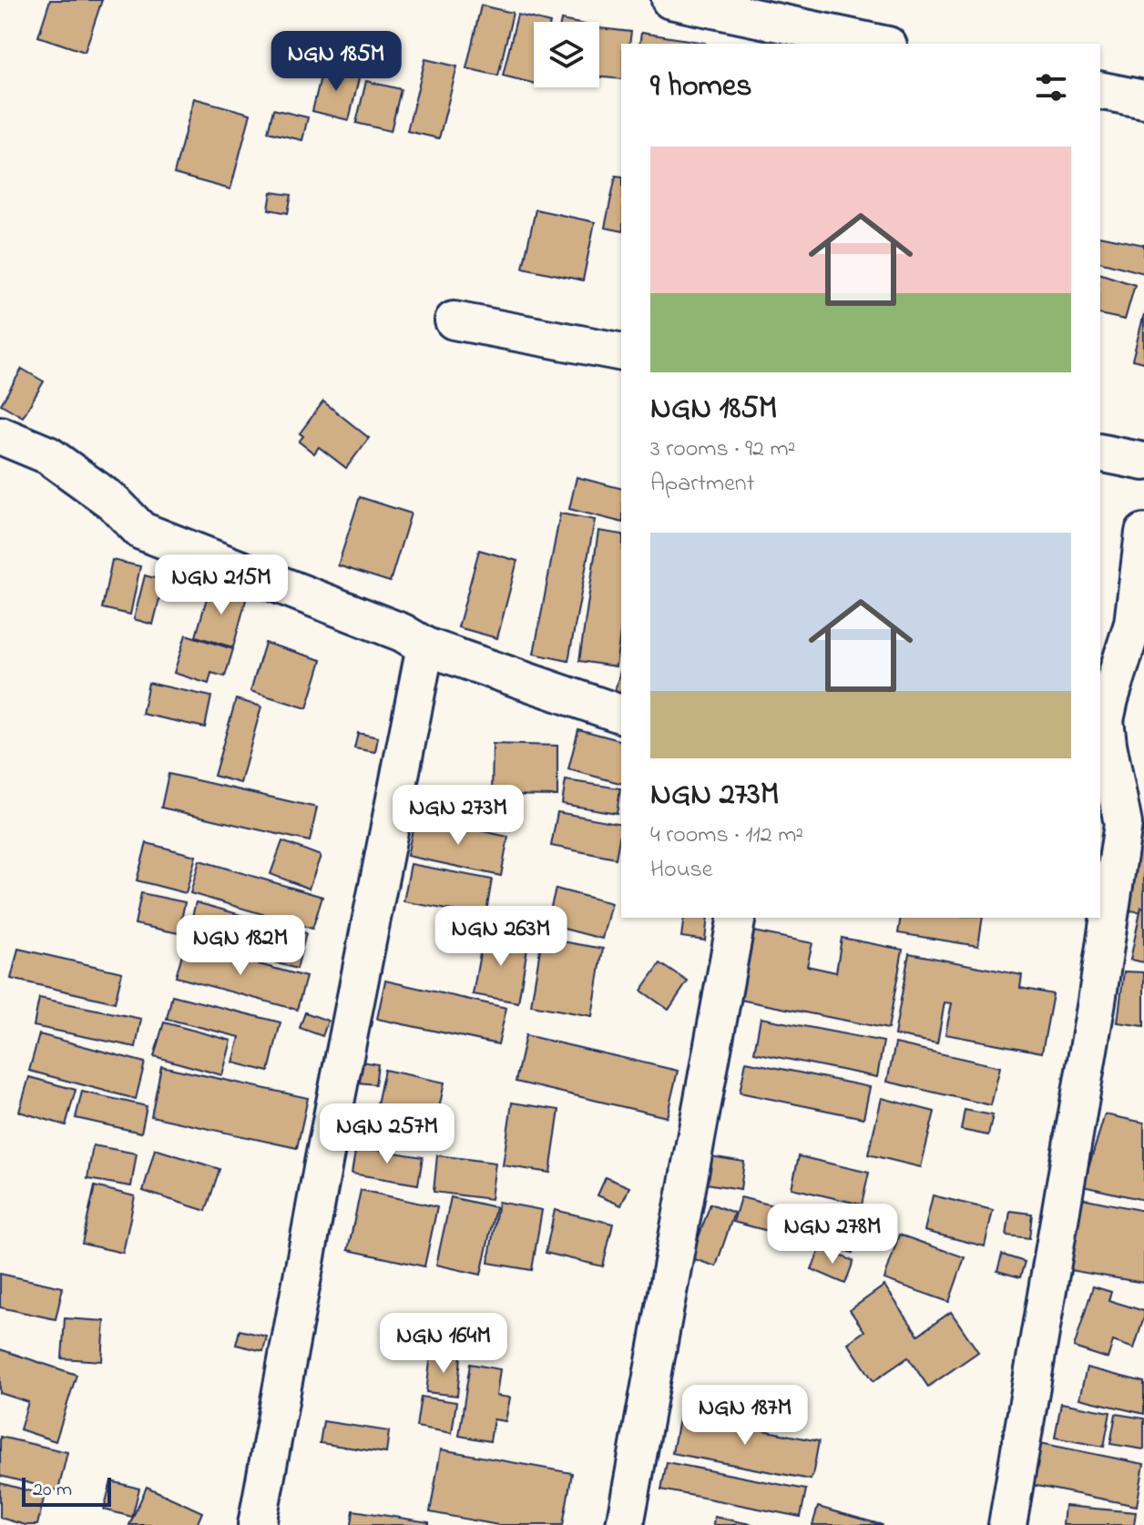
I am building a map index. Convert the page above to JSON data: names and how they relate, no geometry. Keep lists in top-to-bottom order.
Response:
{
  "scale_bar": "20 m",
  "page": {
    "price": [
      "NGN 185M",
      "NGN 215M",
      "NGN 273M",
      "NGN 263M",
      "NGN 182M",
      "NGN 257M",
      "NGN 278M",
      "NGN 164M",
      "NGN 187M"
    ],
    "heading": "9 homes",
    "list": [
      {
        "name": "NGN 185M",
        "note": "3 rooms · 92 m² · Apartment"
      },
      {
        "name": "NGN 273M",
        "note": "4 rooms · 112 m² · House"
      }
    ],
    "scale": "20 m"
  }
}
